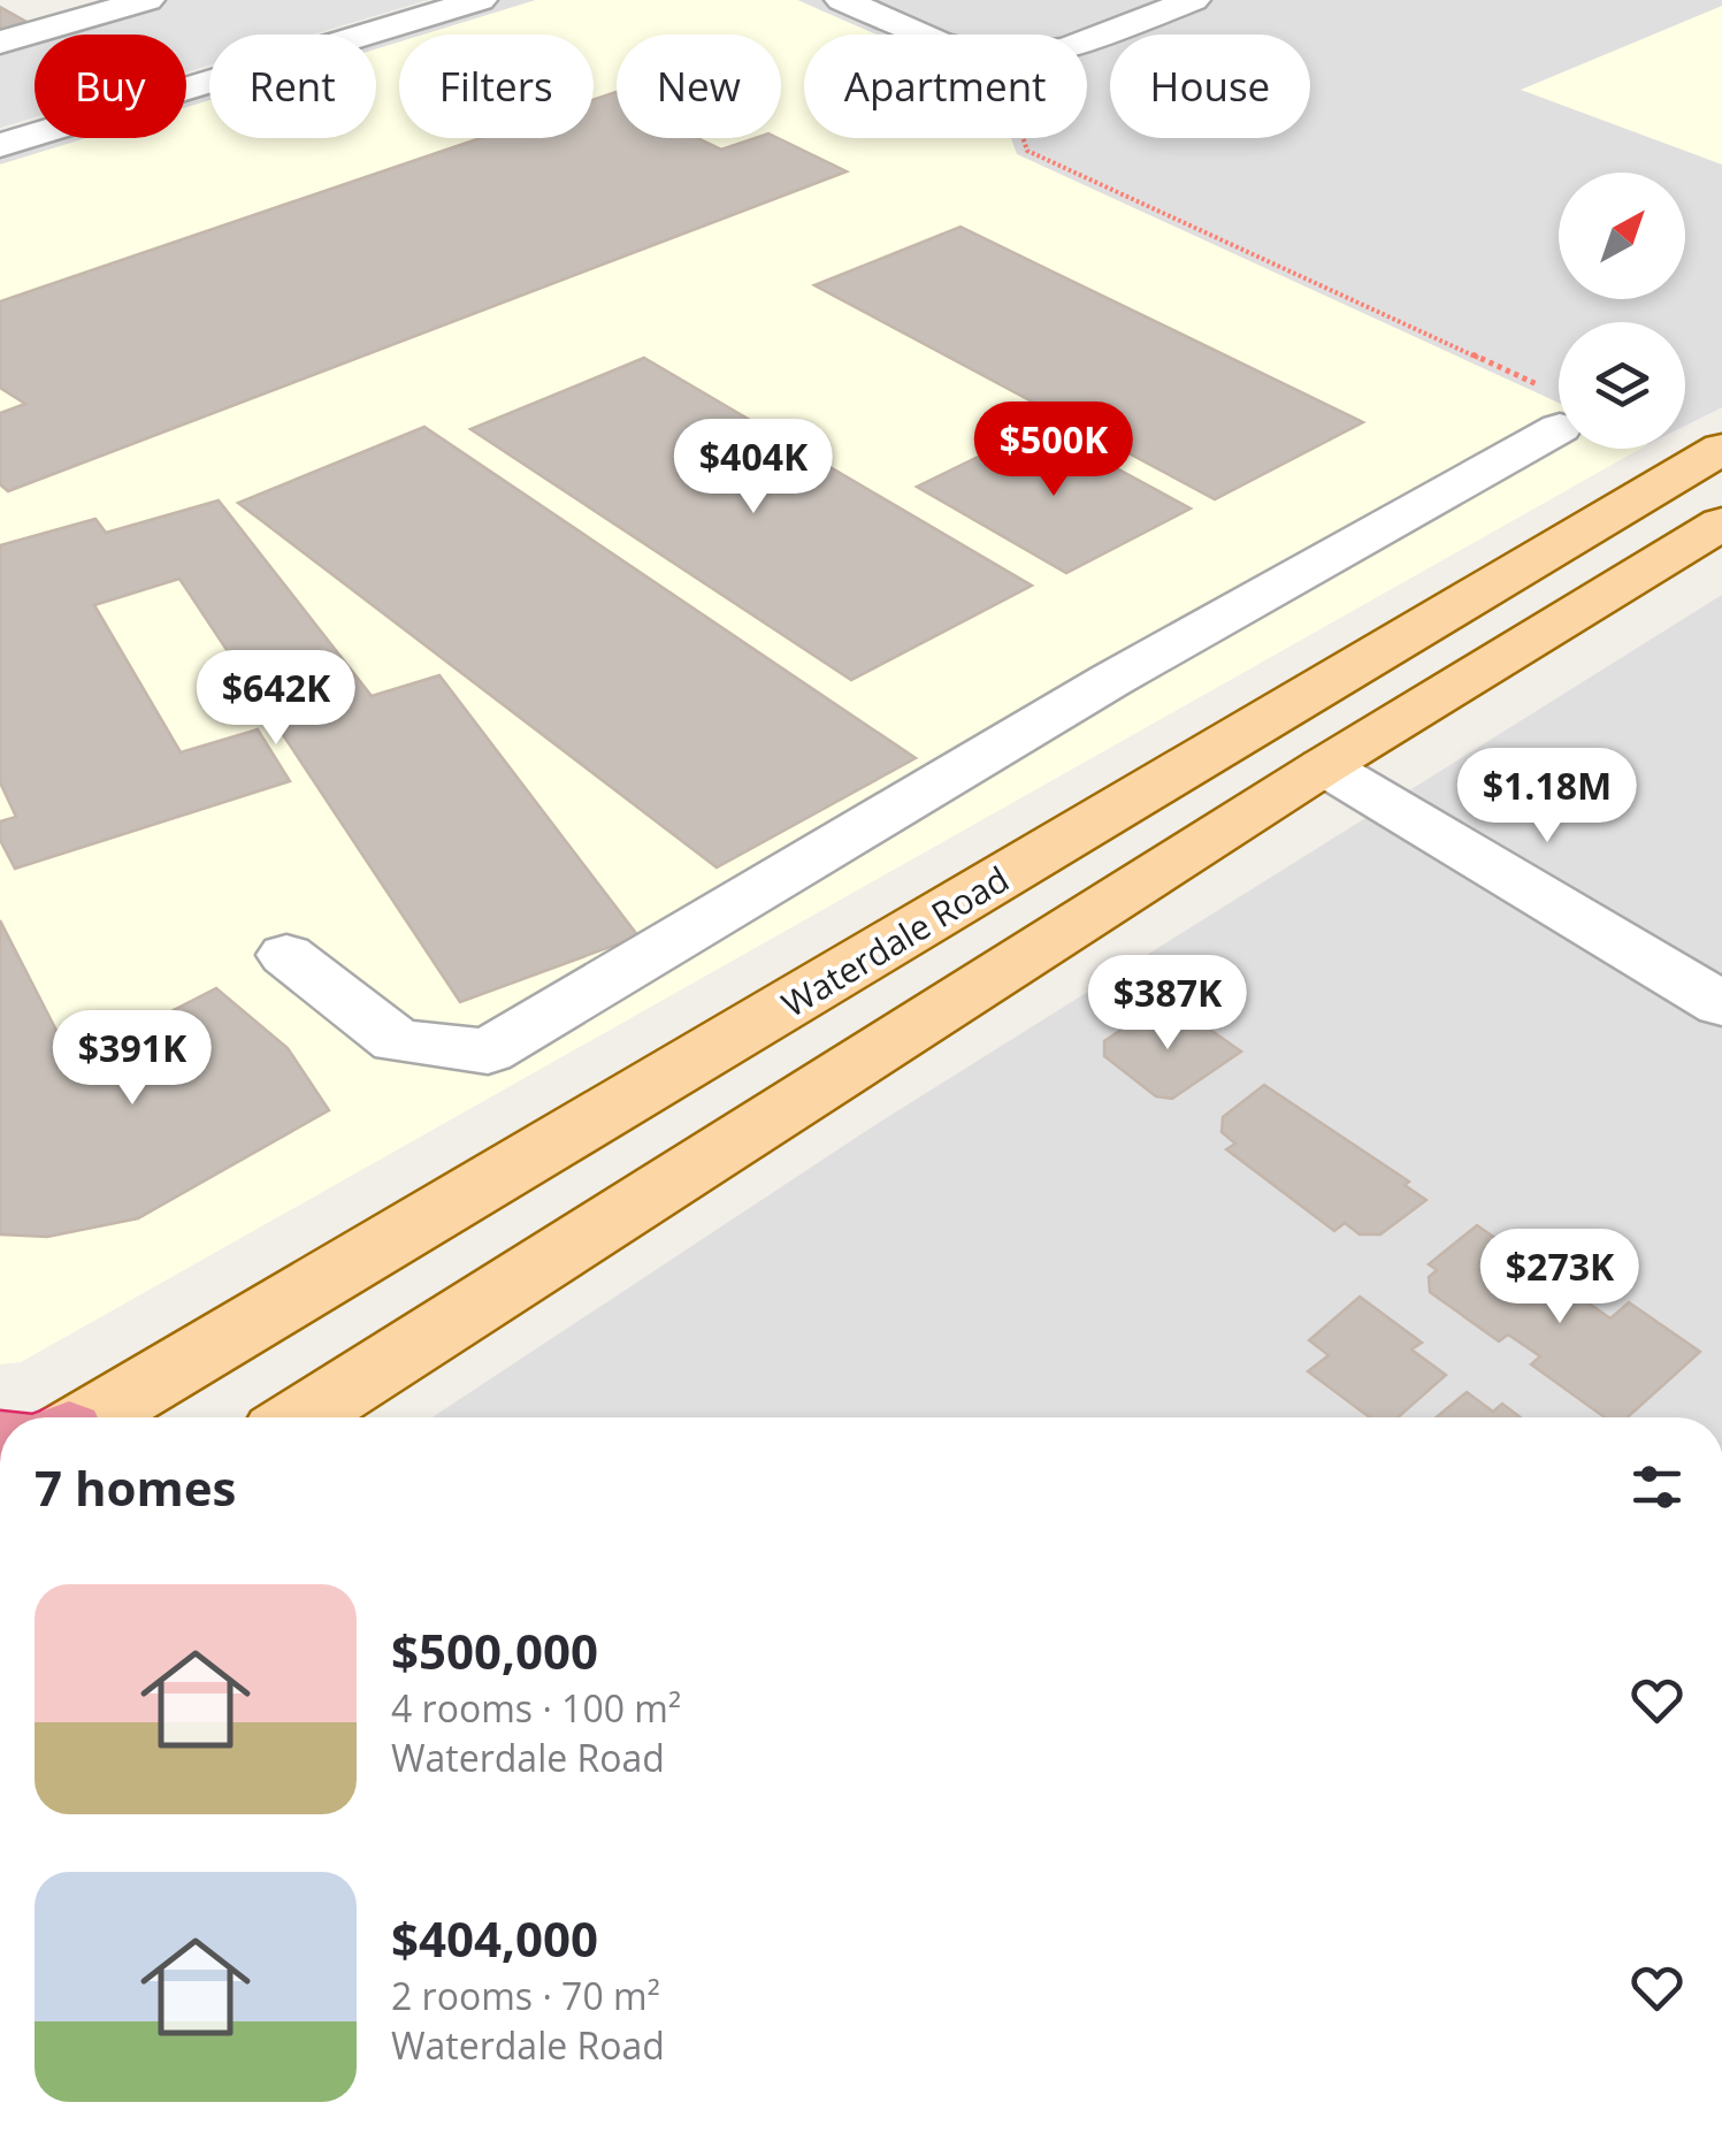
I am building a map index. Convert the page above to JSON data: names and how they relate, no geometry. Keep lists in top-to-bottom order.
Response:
{
  "streets": {
    "main road": ["Waterdale Road"]
  },
  "north": "top right",
  "page": {
    "chip": [
      "Buy",
      "Rent",
      "Filters",
      "New",
      "Apartment",
      "House"
    ],
    "price": [
      "$500K",
      "$404K",
      "$642K",
      "$1.18M",
      "$387K",
      "$391K",
      "$273K"
    ],
    "heading": "7 homes",
    "list": [
      {
        "name": "$500,000",
        "note": "4 rooms · 100 m² · Waterdale Road"
      },
      {
        "name": "$404,000",
        "note": "2 rooms · 70 m² · Waterdale Road"
      }
    ]
  }
}
